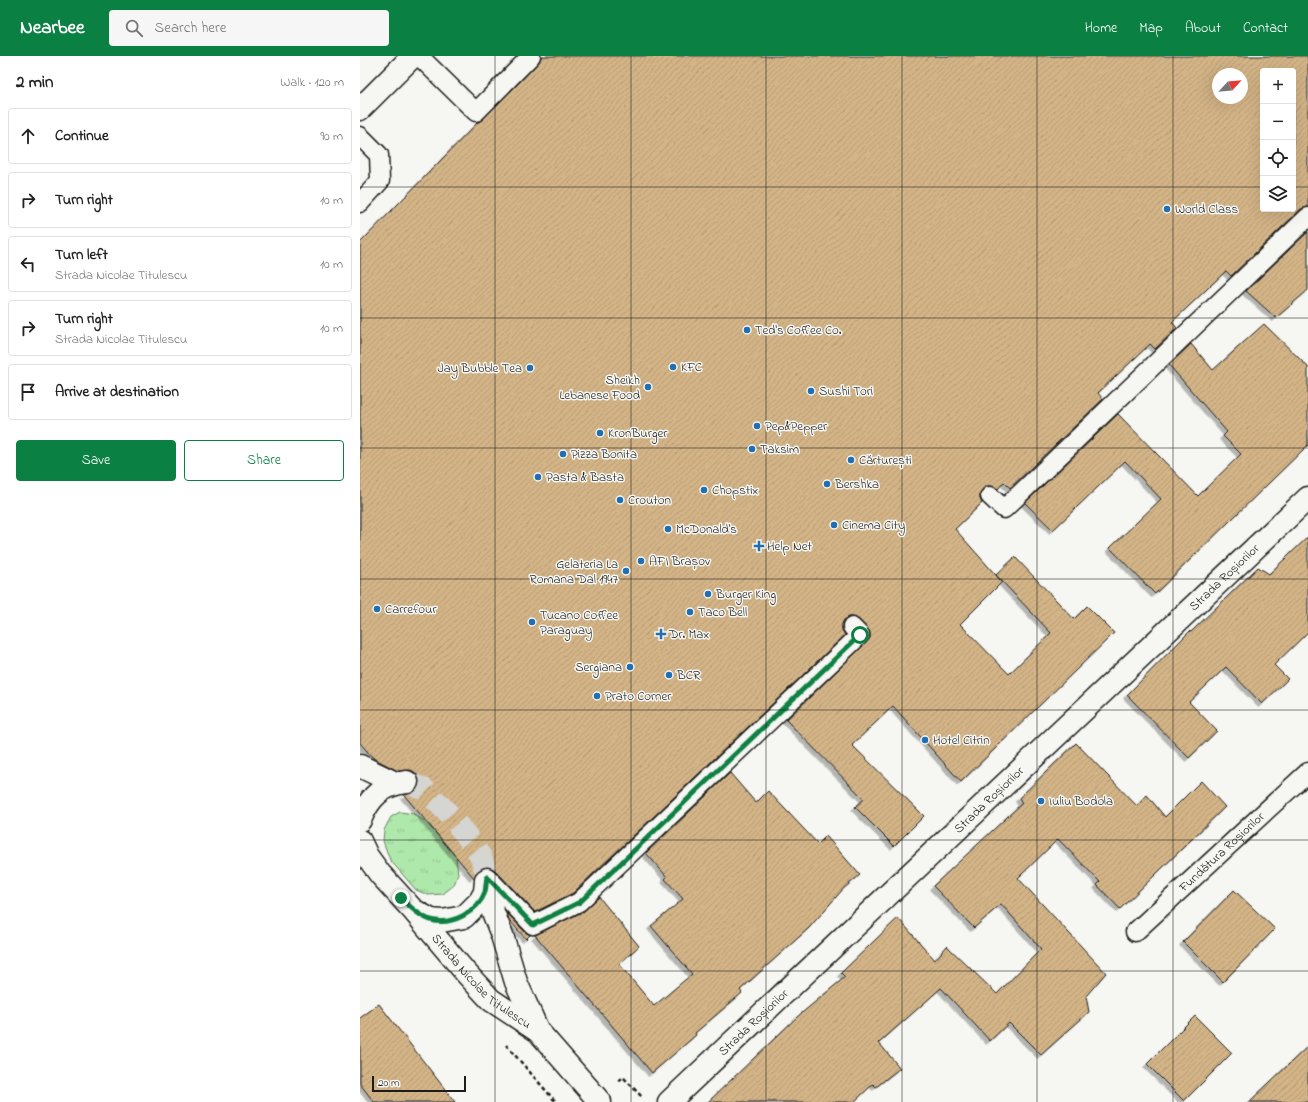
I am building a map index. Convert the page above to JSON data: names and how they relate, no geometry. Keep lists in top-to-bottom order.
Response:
{
  "streets": {
    "street": ["Strada Roșiorilor", "Strada Nicolae Titulescu"],
    "lane": ["Fundătura Roșiorilor"]
  },
  "places": {
    "other": [
      "World Class",
      "Ted's Coffee Co.",
      "KFC",
      "Jay Bubble Tea",
      "Sheikh Lebanese Food",
      "Sushi Tori",
      "Pep&Pepper",
      "KronBurger",
      "Taksim",
      "Pizza Bonita",
      "Cărturești",
      "Pasta & Basta",
      "Bershka",
      "Chopstix",
      "Crouton",
      "Cinema City",
      "McDonald's",
      "AFI Brașov",
      "Gelateria La Romana Dal 1947",
      "Burger King",
      "Carrefour",
      "Taco Bell",
      "Tucano Coffee Paraguay",
      "Sergiana",
      "BCR",
      "Prato Corner",
      "Hotel Citrin",
      "Iuliu Bodola"
    ],
    "health": ["Help Net", "Dr. Max"]
  },
  "scale_bar": "20 m",
  "north": "top right",
  "page": {
    "header": "Nearbee",
    "search": "Search here",
    "nav": [
      "Home",
      "Map",
      "About",
      "Contact"
    ],
    "heading": ["2 min", "Walk · 120 m"],
    "map_buttons": ["+", "−"],
    "list": [
      ["Continue", "90 m"],
      ["Turn right", "10 m"],
      ["Turn left", "Strada Nicolae Titulescu", "10 m"],
      ["Turn right", "Strada Nicolae Titulescu", "10 m"],
      "Arrive at destination"
    ],
    "buttons": ["Save", "Share"],
    "scale": "20 m"
  }
}
